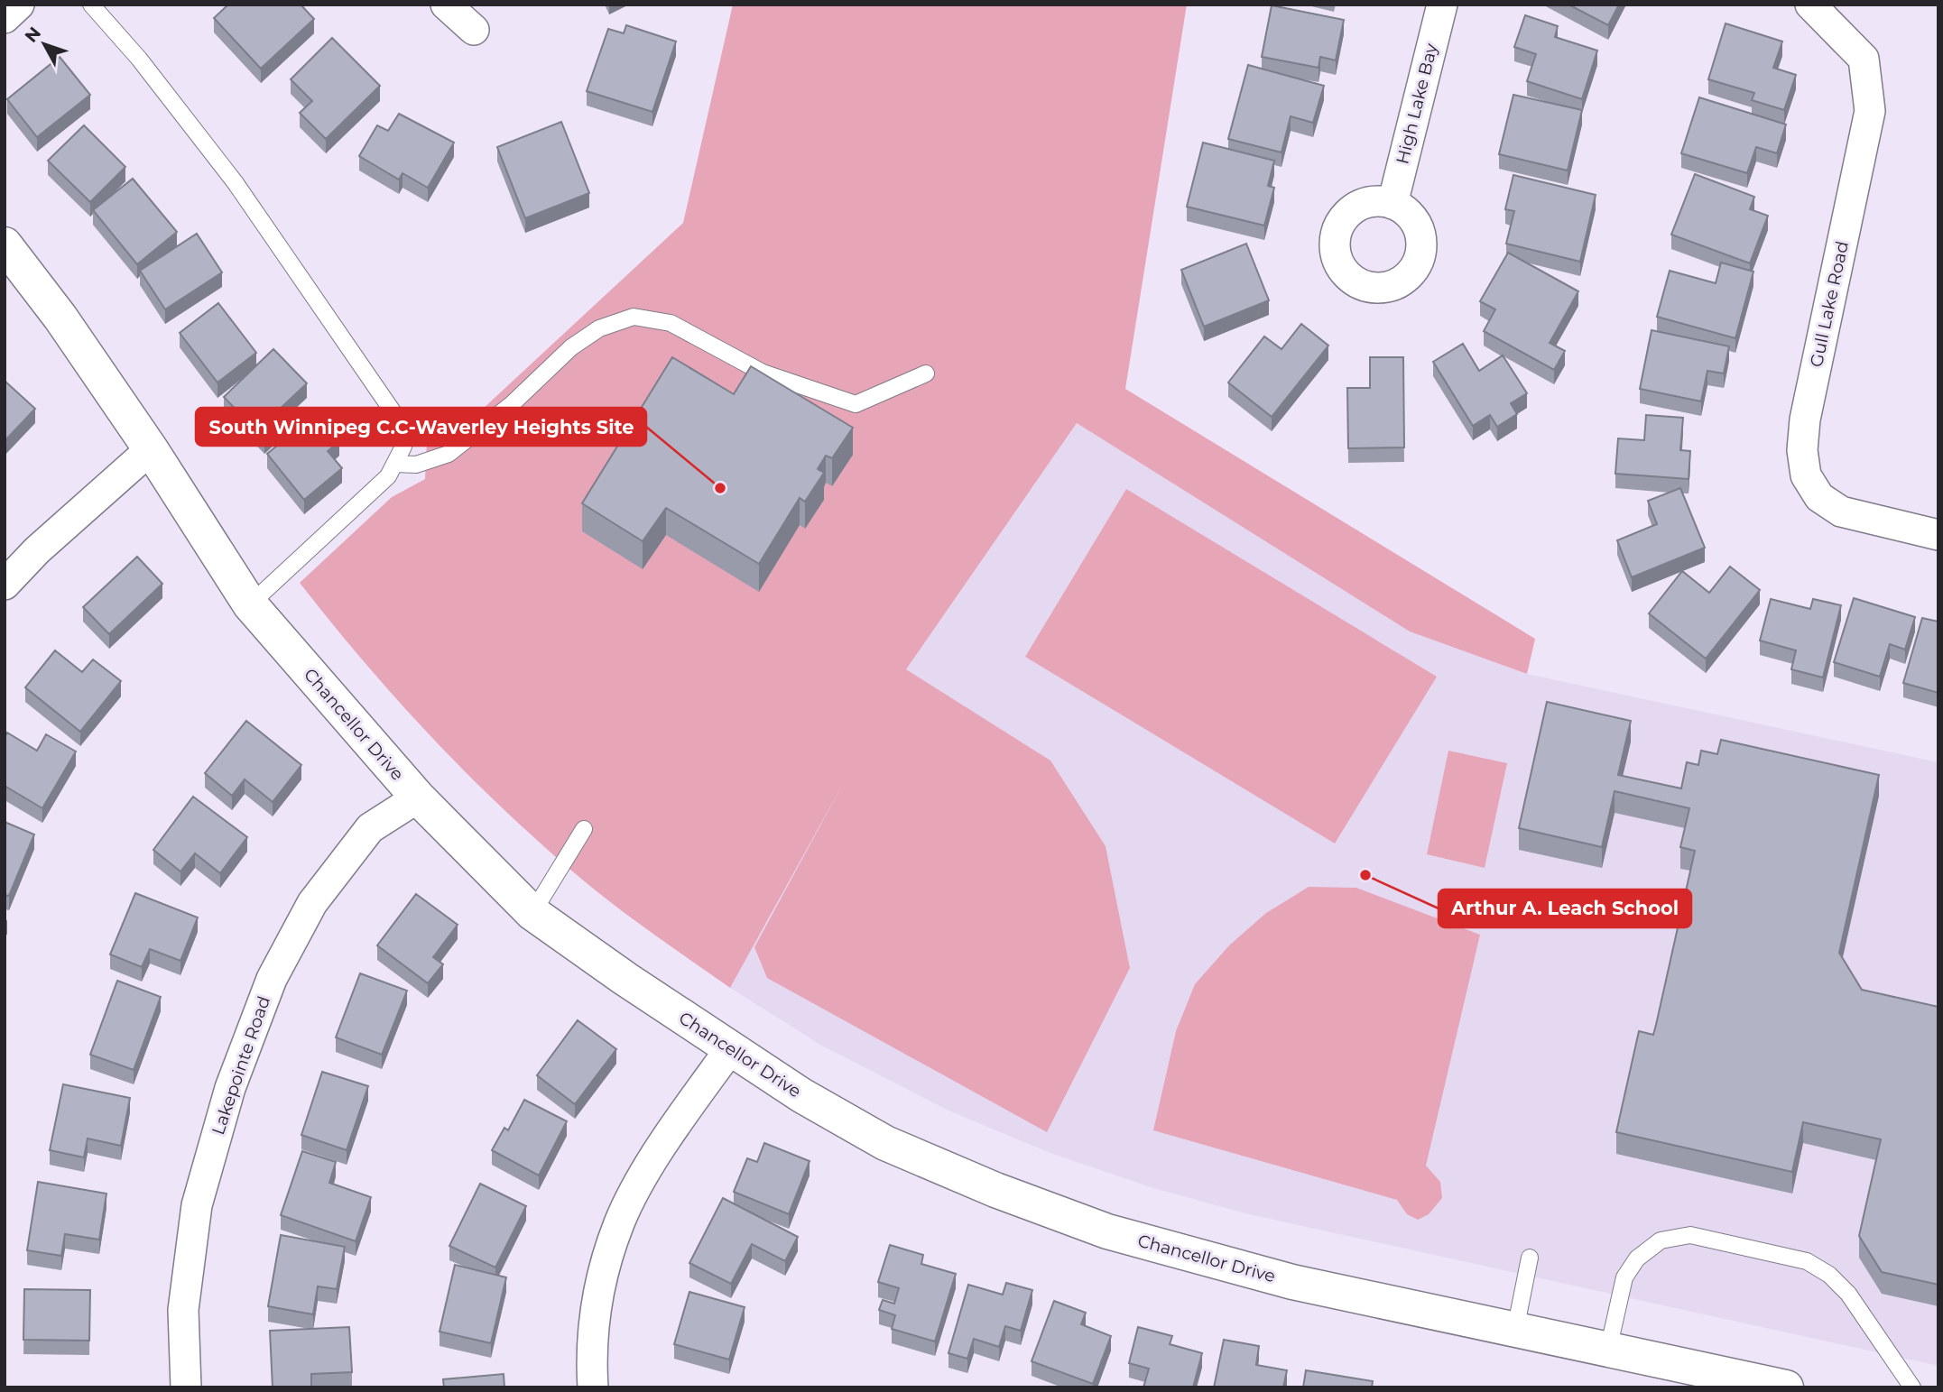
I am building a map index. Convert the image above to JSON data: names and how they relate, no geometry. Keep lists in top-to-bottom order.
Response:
{
  "streets": {
    "street": [
      "High Lake Bay",
      "Gull Lake Road",
      "Chancellor Drive",
      "Lakepointe Road"
    ]
  },
  "crossings": [
    ["Chancellor Drive", "Lakepointe Road"]
  ],
  "places": ["South Winnipeg C.C-Waverley Heights Site", "Arthur A. Leach School"],
  "north": "top left"
}
